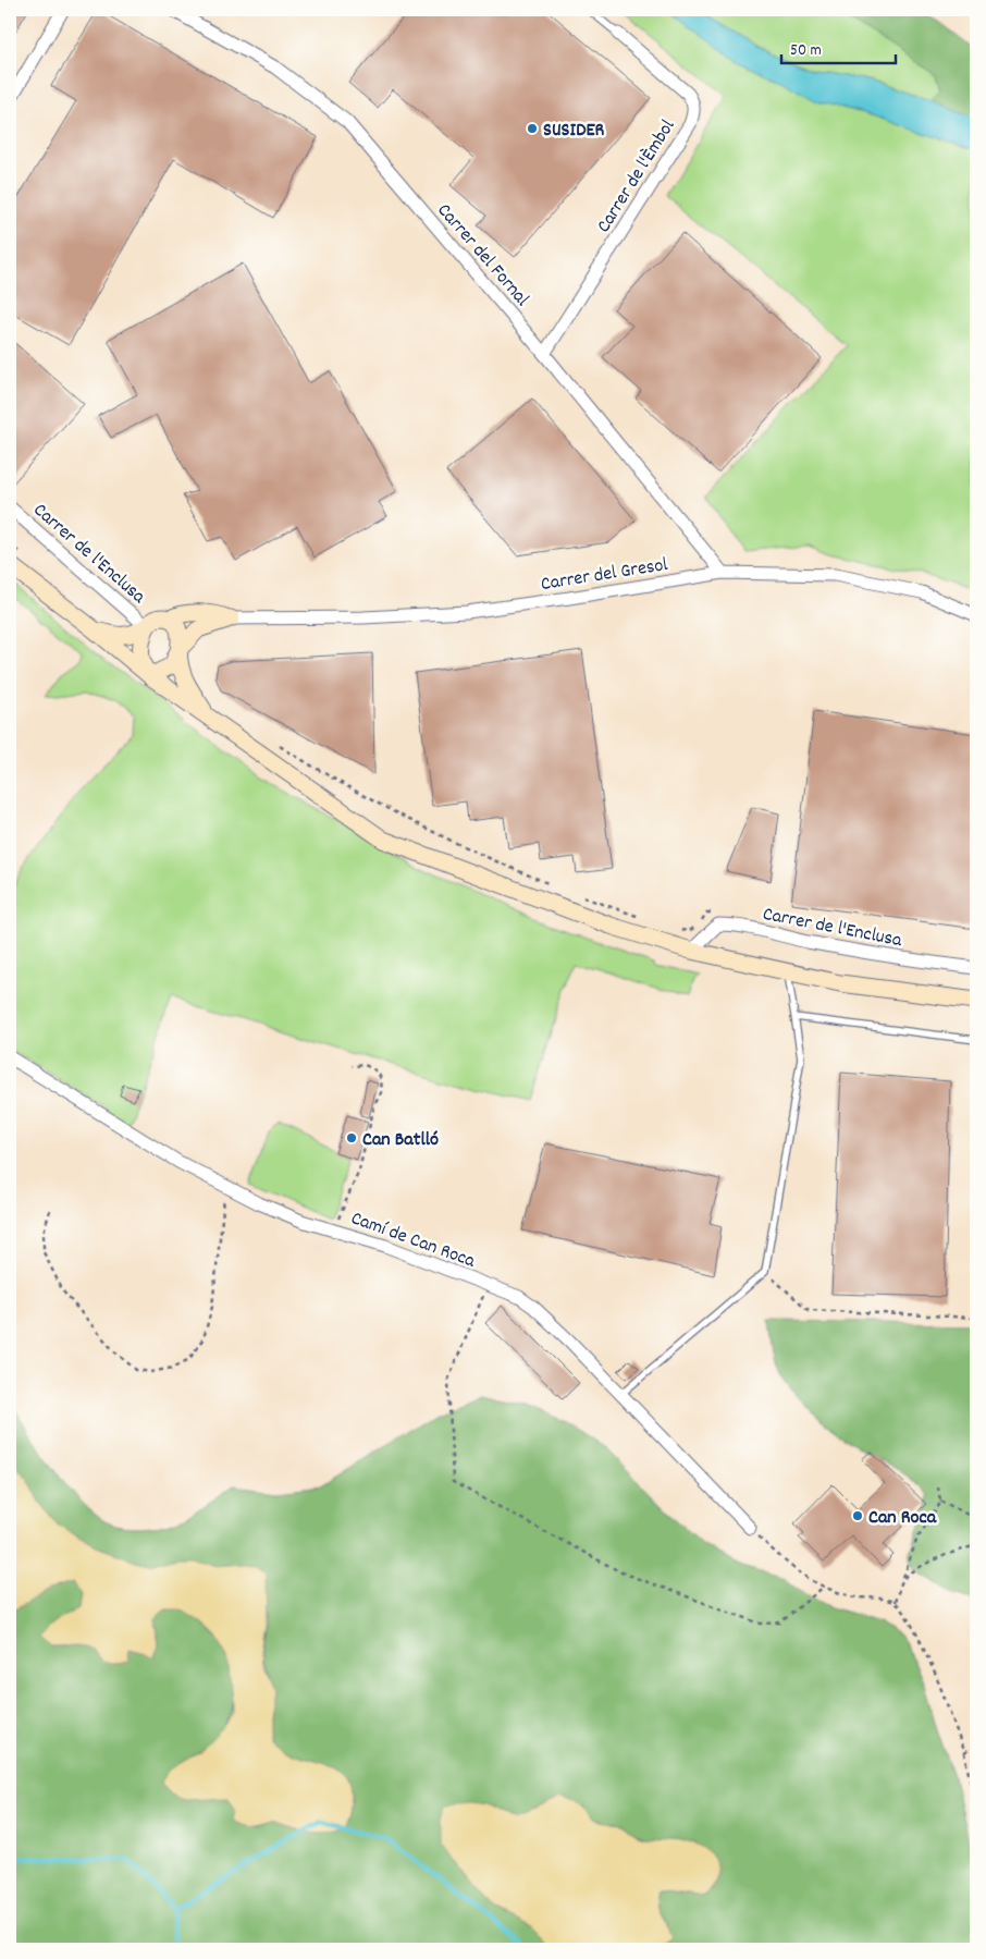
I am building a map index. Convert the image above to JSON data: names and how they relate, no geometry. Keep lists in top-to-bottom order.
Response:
{
  "streets": {
    "street": [
      "Carrer de l'Èmbol",
      "Carrer del Fornal",
      "Carrer de l'Enclusa",
      "Carrer del Gresol",
      "Camí de Can Roca"
    ]
  },
  "crossings": [
    ["Carrer de l'Èmbol", "Carrer del Fornal"],
    ["Carrer del Fornal", "Carrer del Gresol"]
  ],
  "places": ["SUSIDER", "Can Batlló", "Can Roca"],
  "scale_bar": "50 m"
}
